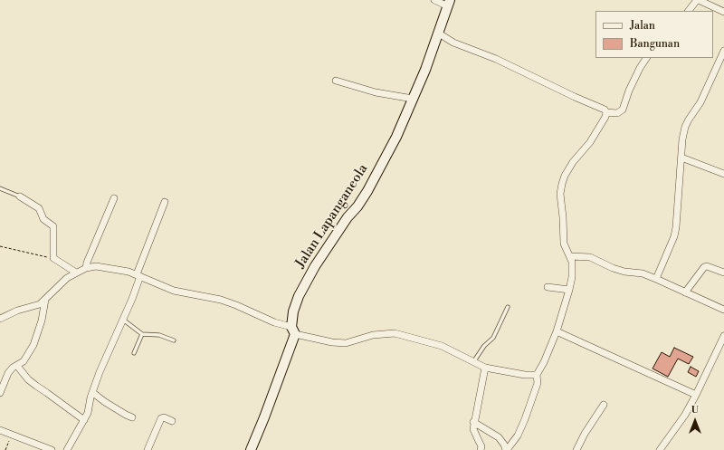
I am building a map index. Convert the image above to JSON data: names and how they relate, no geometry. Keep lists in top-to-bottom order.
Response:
{
  "streets": {
    "street": ["Jalan Lapanganeola"]
  },
  "legend": ["Jalan", "Bangunan"],
  "north": "top"
}
